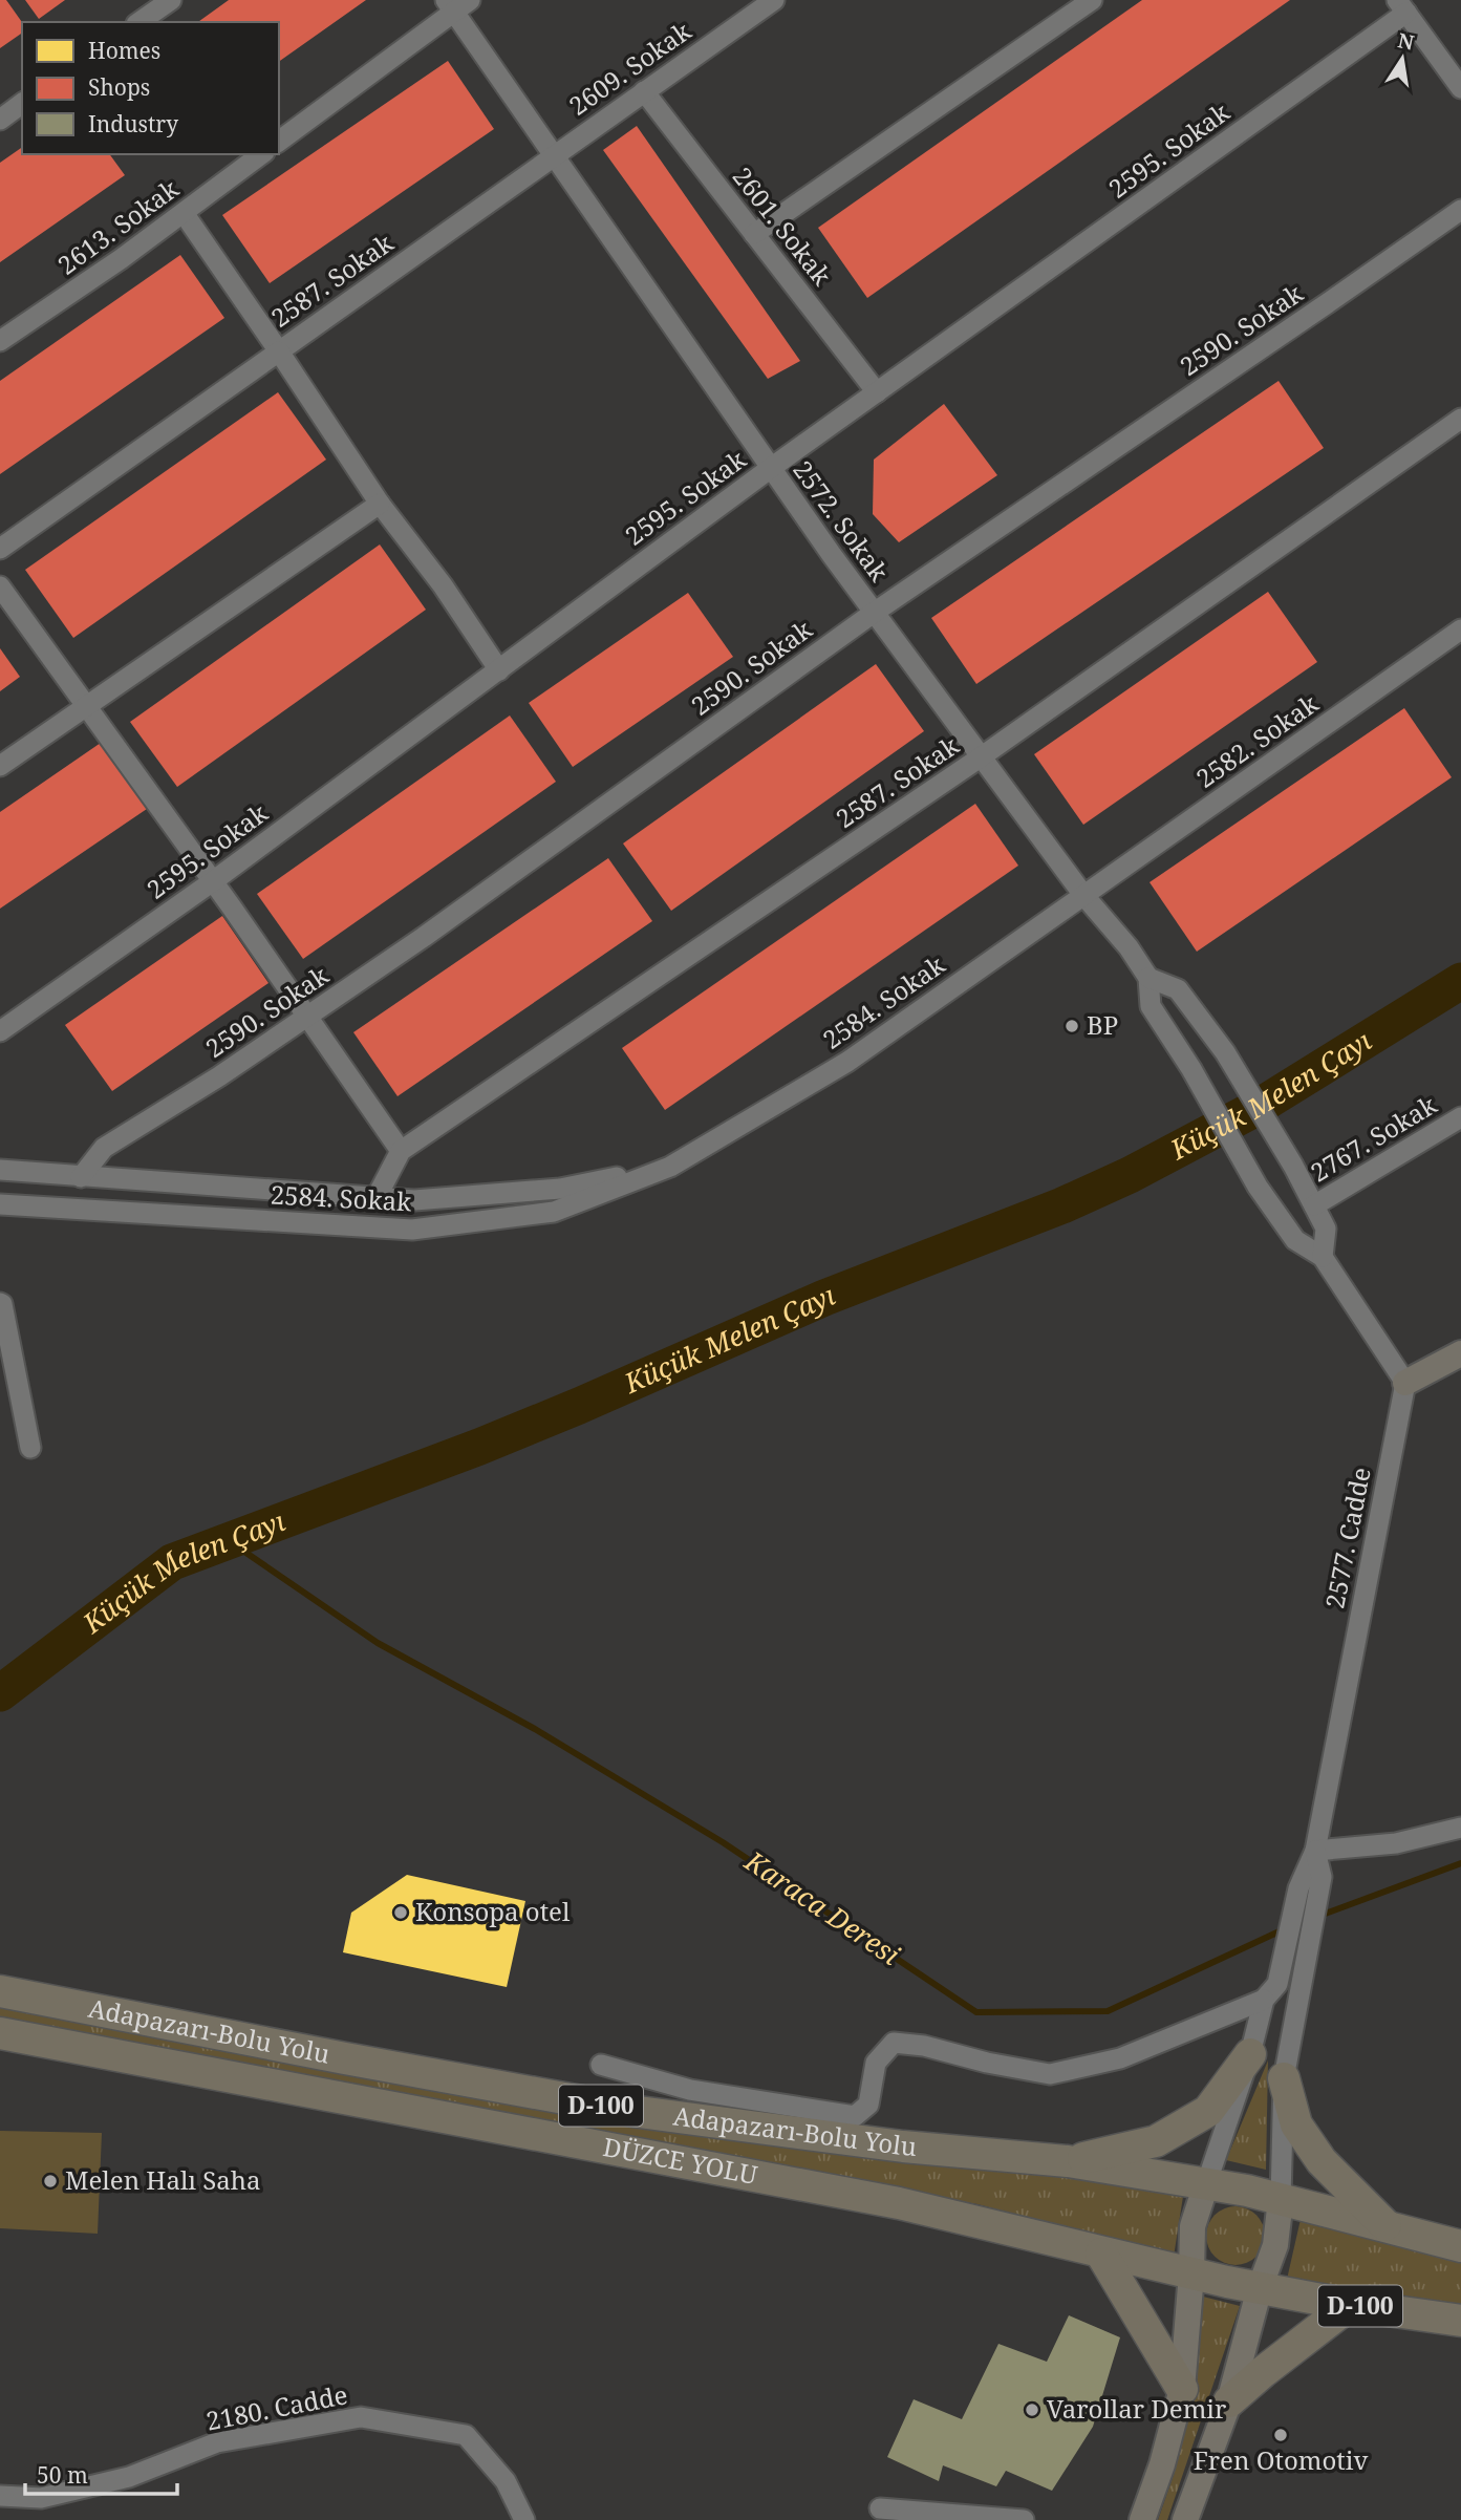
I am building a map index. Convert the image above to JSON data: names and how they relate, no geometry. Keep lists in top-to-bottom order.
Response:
{
  "streets": {
    "highway": ["Adapazarı-Bolu Yolu", "D-100", "DÜZCE YOLU"],
    "street": [
      "2609. Sokak",
      "2595. Sokak",
      "2601. Sokak",
      "2613. Sokak",
      "2587. Sokak",
      "2590. Sokak",
      "2572. Sokak",
      "2582. Sokak",
      "2584. Sokak",
      "2767. Sokak",
      "2577. Cadde",
      "2180. Cadde"
    ]
  },
  "crossings": [
    ["2609. Sokak", "2601. Sokak"],
    ["2609. Sokak", "2587. Sokak"],
    ["2609. Sokak", "2572. Sokak"],
    ["2595. Sokak", "2601. Sokak"],
    ["2595. Sokak", "2572. Sokak"],
    ["2613. Sokak", "2587. Sokak"],
    ["2587. Sokak", "2572. Sokak"],
    ["2587. Sokak", "2584. Sokak"],
    ["2590. Sokak", "2572. Sokak"],
    ["2590. Sokak", "2584. Sokak"],
    ["2572. Sokak", "2582. Sokak"],
    ["2572. Sokak", "2584. Sokak"],
    ["2582. Sokak", "2584. Sokak"],
    ["D-100", "DÜZCE YOLU"]
  ],
  "water": ["Küçük Melen Çayı", "Karaca Deresi"],
  "places": [
    "BP",
    "Konsopa otel",
    "Melen Halı Saha",
    "Varollar Demir",
    "Fren Otomotiv"
  ],
  "legend": ["Homes", "Shops", "Industry"],
  "scale_bar": "50 m",
  "north": "top"
}
